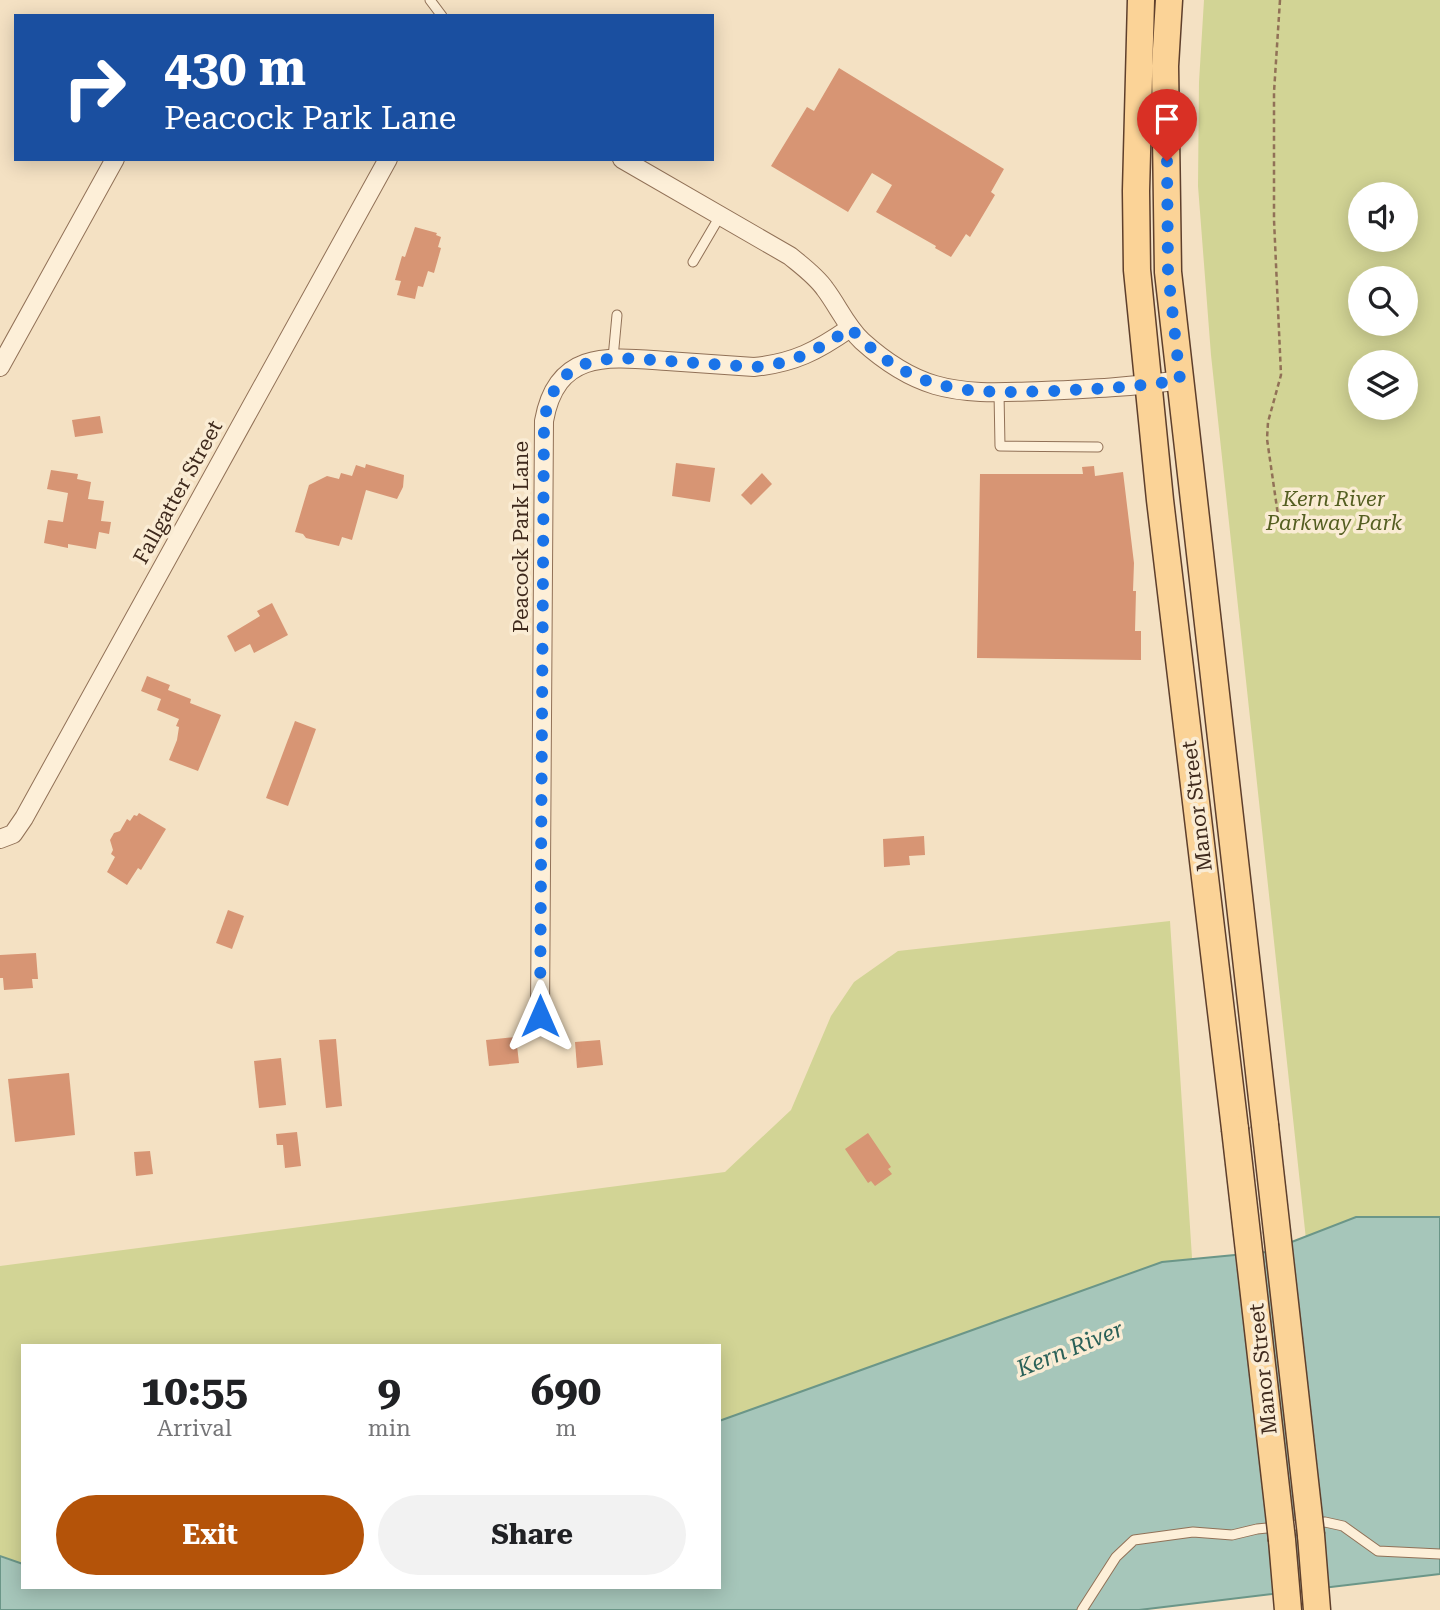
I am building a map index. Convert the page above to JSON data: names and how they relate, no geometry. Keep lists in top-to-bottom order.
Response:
{
  "streets": {
    "main road": ["Manor Street"],
    "street": ["Fallgatter Street", "Peacock Park Lane"]
  },
  "water": ["Kern River"],
  "parks": ["Kern River Parkway Park"],
  "page": {
    "turn": ["430 m", "Peacock Park Lane"],
    "eta": [
      "10:55",
      "Arrival",
      "9",
      "min",
      "690",
      "m"
    ],
    "buttons": ["Exit", "Share"]
  }
}
